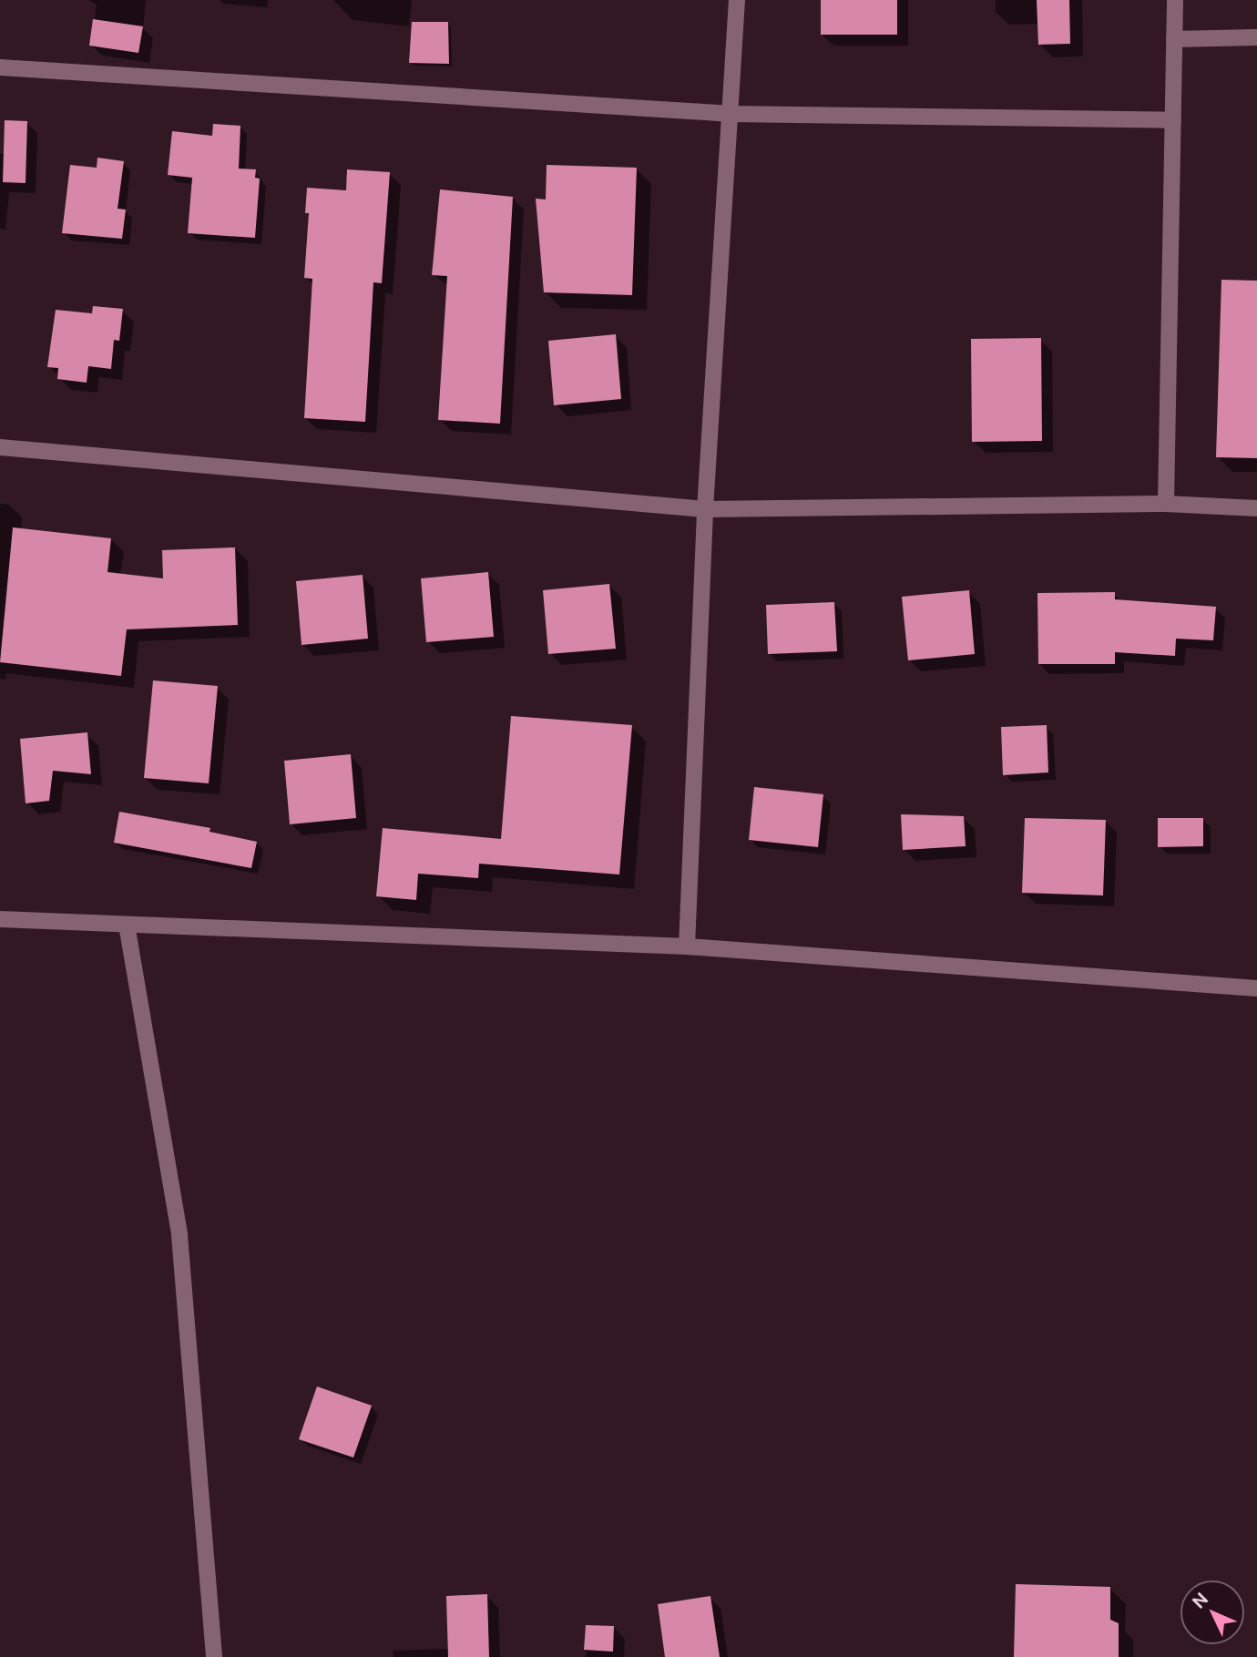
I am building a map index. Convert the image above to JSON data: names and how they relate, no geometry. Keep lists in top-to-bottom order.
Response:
{
  "north": "top left"
}
